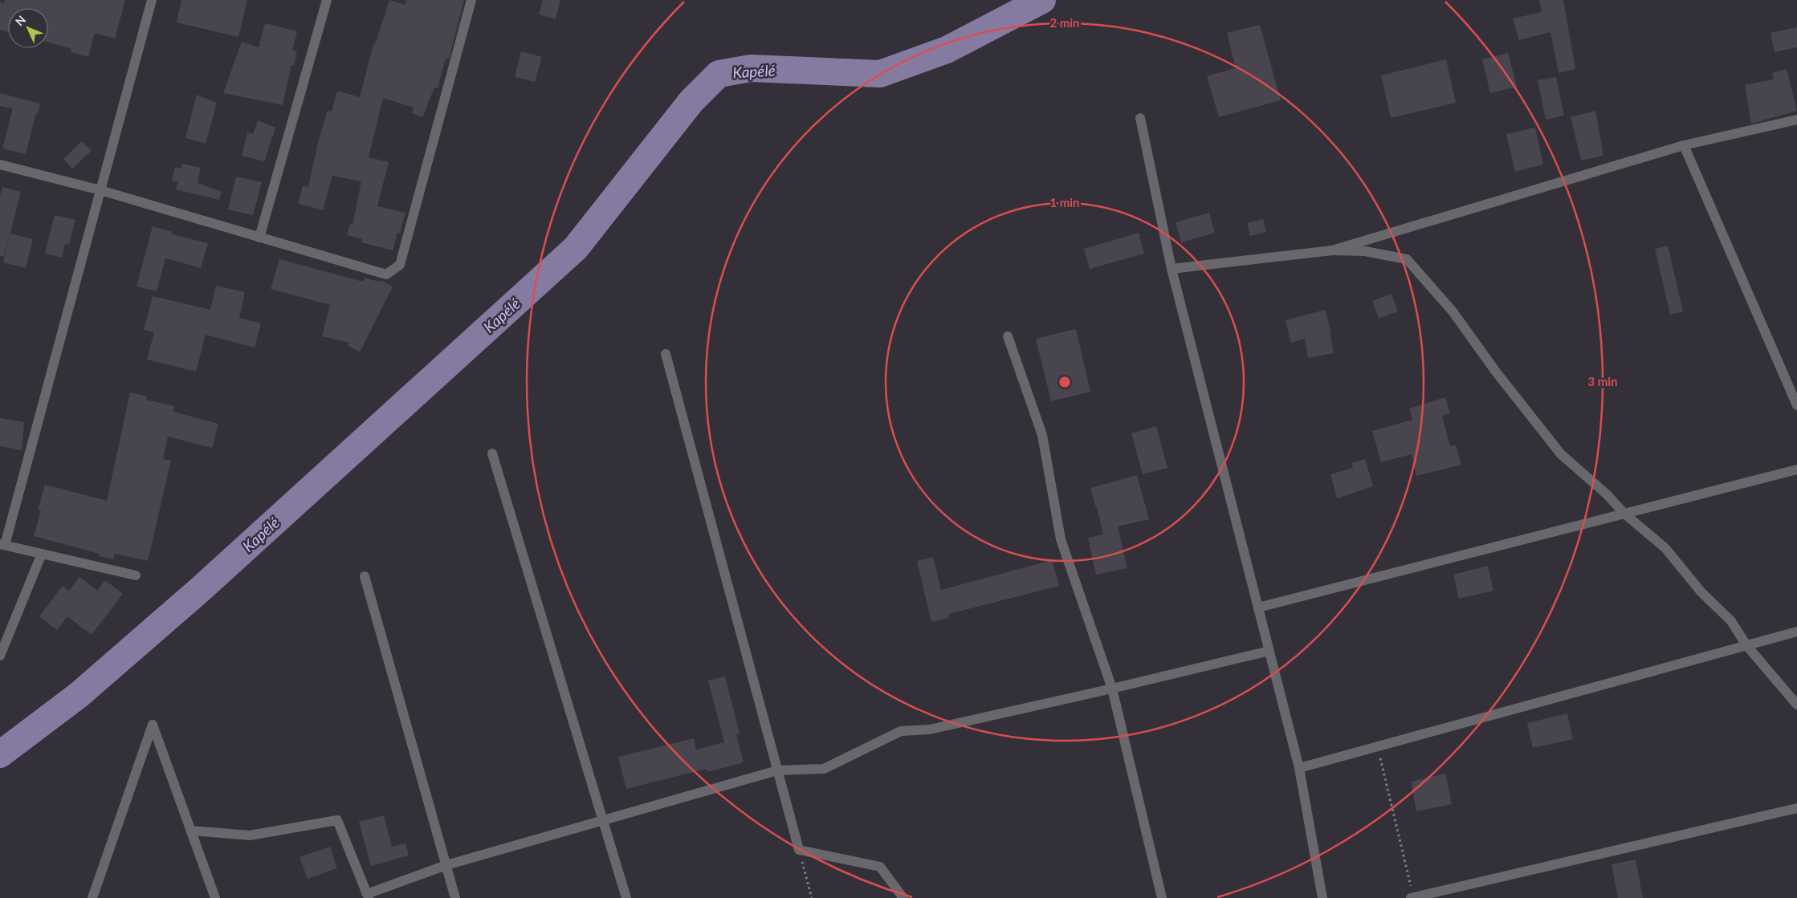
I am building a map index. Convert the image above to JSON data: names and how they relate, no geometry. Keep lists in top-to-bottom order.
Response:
{
  "water": ["Kapélé"],
  "north": "top left",
  "rings": ["2 min", "1 min", "3 min"]
}
